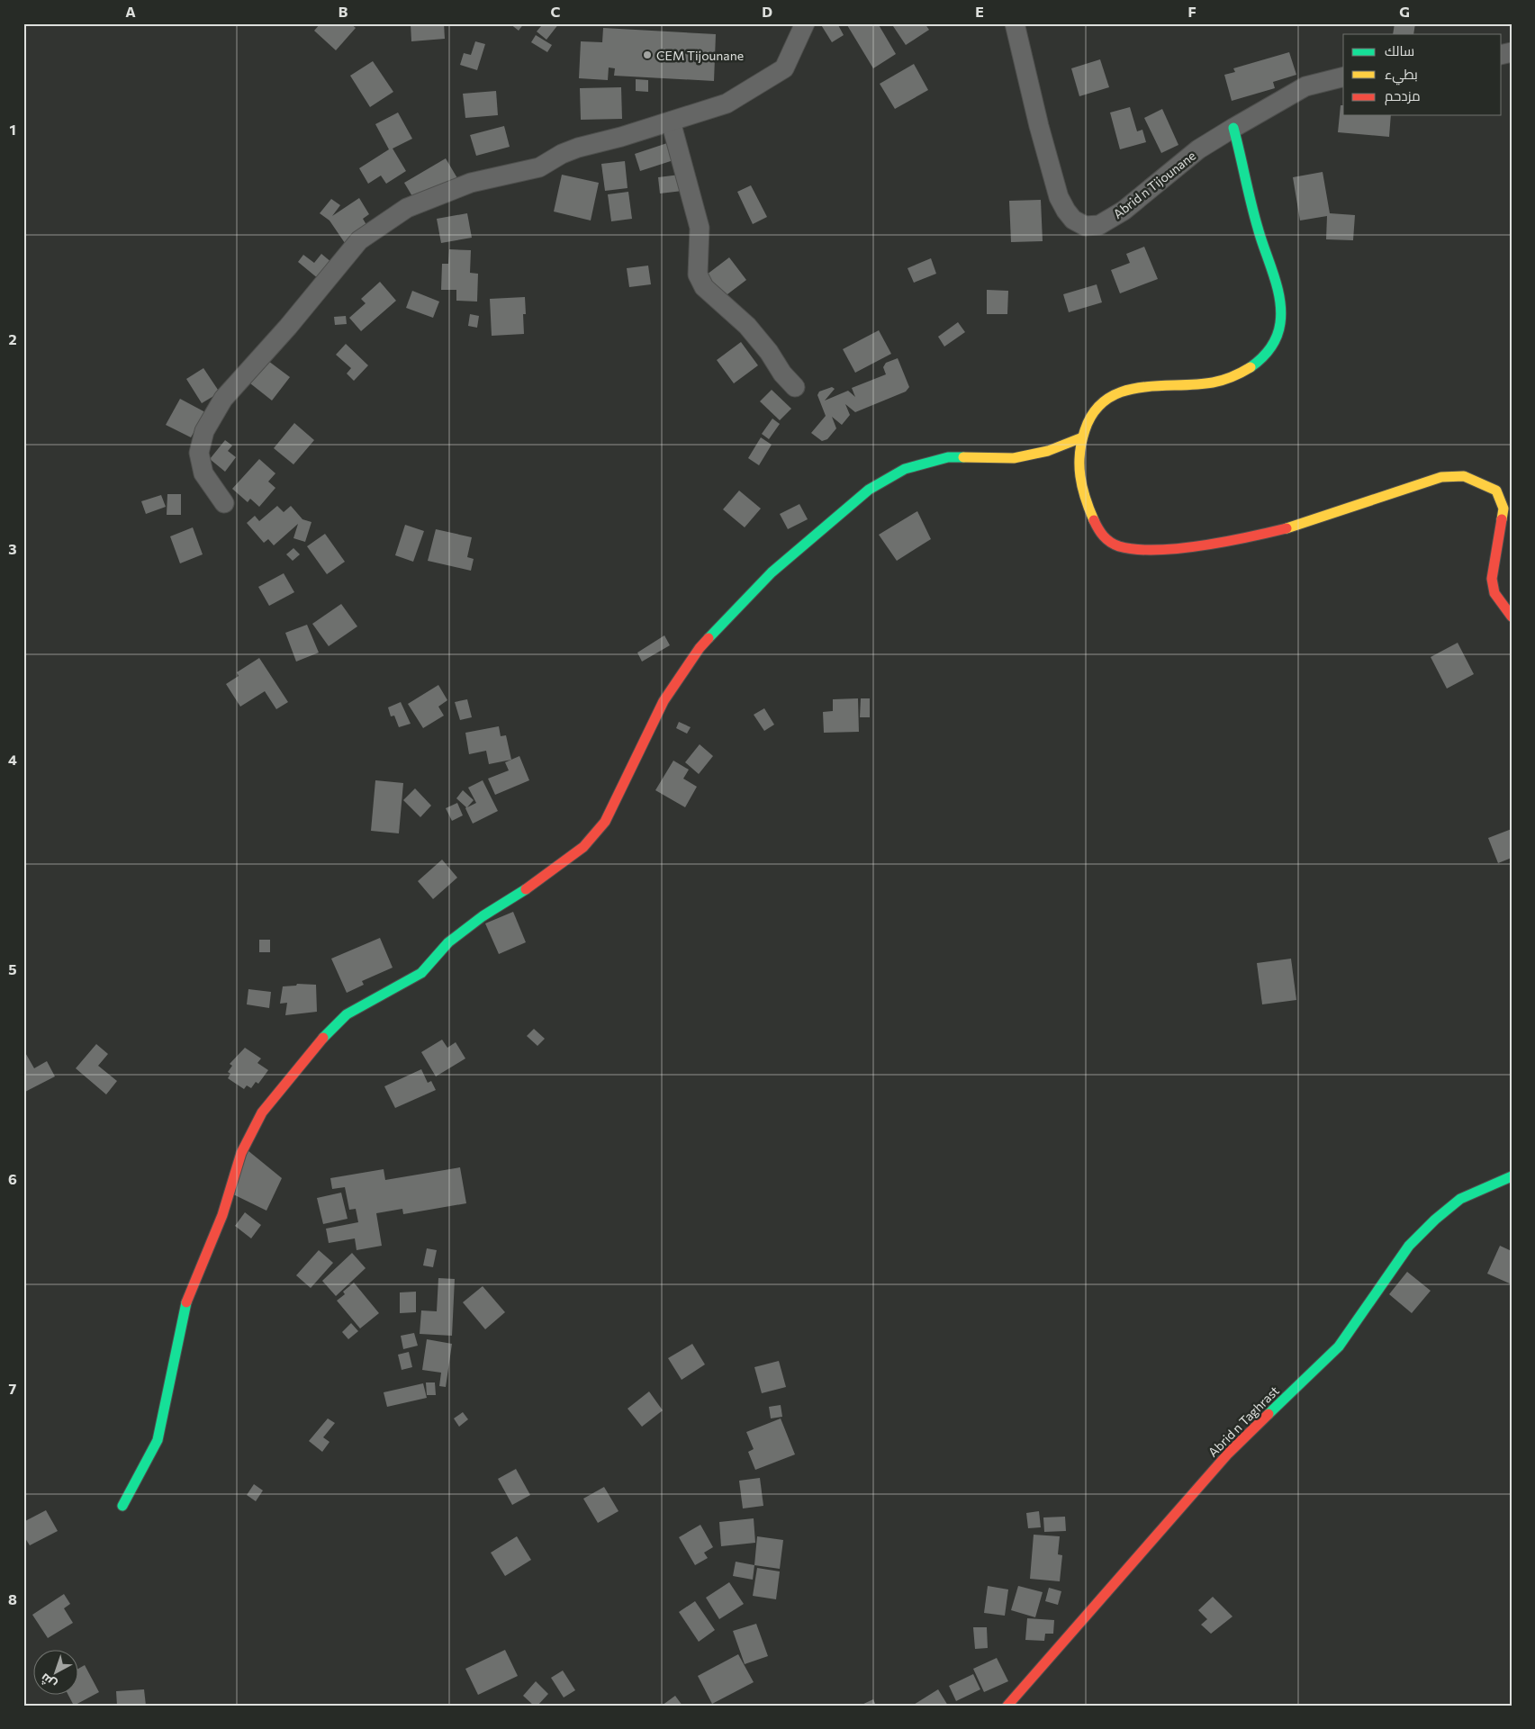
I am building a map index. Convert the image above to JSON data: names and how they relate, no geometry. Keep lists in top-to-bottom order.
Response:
{
  "streets": {
    "street": ["Abrid n Tijounane", "Abrid n Taghrast"]
  },
  "places": ["CEM Tijounane"],
  "legend": ["سالك", "بطيء", "مزدحم"],
  "north": "bottom left",
  "grid": {
    "columns": [
      "A",
      "B",
      "C",
      "D",
      "E",
      "F",
      "G"
    ],
    "rows": [
      "1",
      "2",
      "3",
      "4",
      "5",
      "6",
      "7",
      "8"
    ]
  }
}
